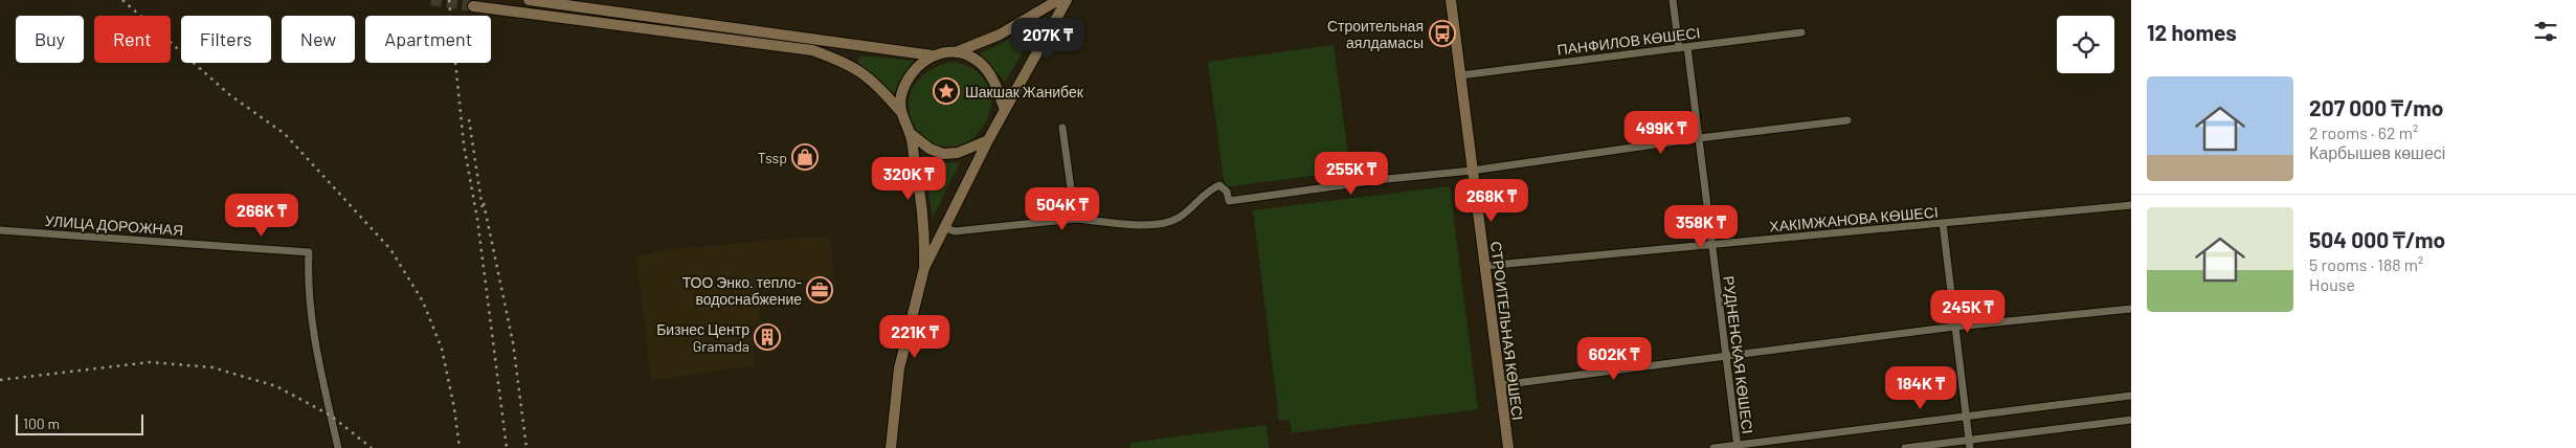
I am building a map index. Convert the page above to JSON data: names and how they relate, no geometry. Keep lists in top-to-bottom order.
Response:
{
  "streets": {
    "main road": ["СТРОИТЕЛЬНАЯ КӨШЕСІ"],
    "street": [
      "ПАНФИЛОВ КӨШЕСІ",
      "ХАКІМЖАНОВА КӨШЕСІ",
      "УЛИЦА ДОРОЖНАЯ",
      "РУДНЕНСКАЯ КӨШЕСІ"
    ]
  },
  "crossings": [
    ["ПАНФИЛОВ КӨШЕСІ", "СТРОИТЕЛЬНАЯ КӨШЕСІ"],
    ["ПАНФИЛОВ КӨШЕСІ", "РУДНЕНСКАЯ КӨШЕСІ"],
    ["ХАКІМЖАНОВА КӨШЕСІ", "СТРОИТЕЛЬНАЯ КӨШЕСІ"],
    ["ХАКІМЖАНОВА КӨШЕСІ", "РУДНЕНСКАЯ КӨШЕСІ"]
  ],
  "places": {
    "bus stop": ["Строительная аялдамасы"],
    "place": ["Шакшак Жанибек"],
    "shop": ["Tssp"],
    "office": ["ТОО Энко. тепло- водоснабжение"],
    "building": ["Бизнес Центр Gramada"]
  },
  "scale_bar": "100 m",
  "page": {
    "heading": "12 homes",
    "chip": [
      "Buy",
      "Rent",
      "Filters",
      "New",
      "Apartment"
    ],
    "price": [
      "207K ₸",
      "499K ₸",
      "255K ₸",
      "320K ₸",
      "268K ₸",
      "504K ₸",
      "266K ₸",
      "358K ₸",
      "245K ₸",
      "221K ₸",
      "602K ₸",
      "184K ₸"
    ],
    "list": [
      {
        "name": "207 000 ₸/mo",
        "note": "2 rooms · 62 m² · Карбышев көшесі"
      },
      {
        "name": "504 000 ₸/mo",
        "note": "5 rooms · 188 m² · House"
      }
    ],
    "scale": "100 m"
  }
}
